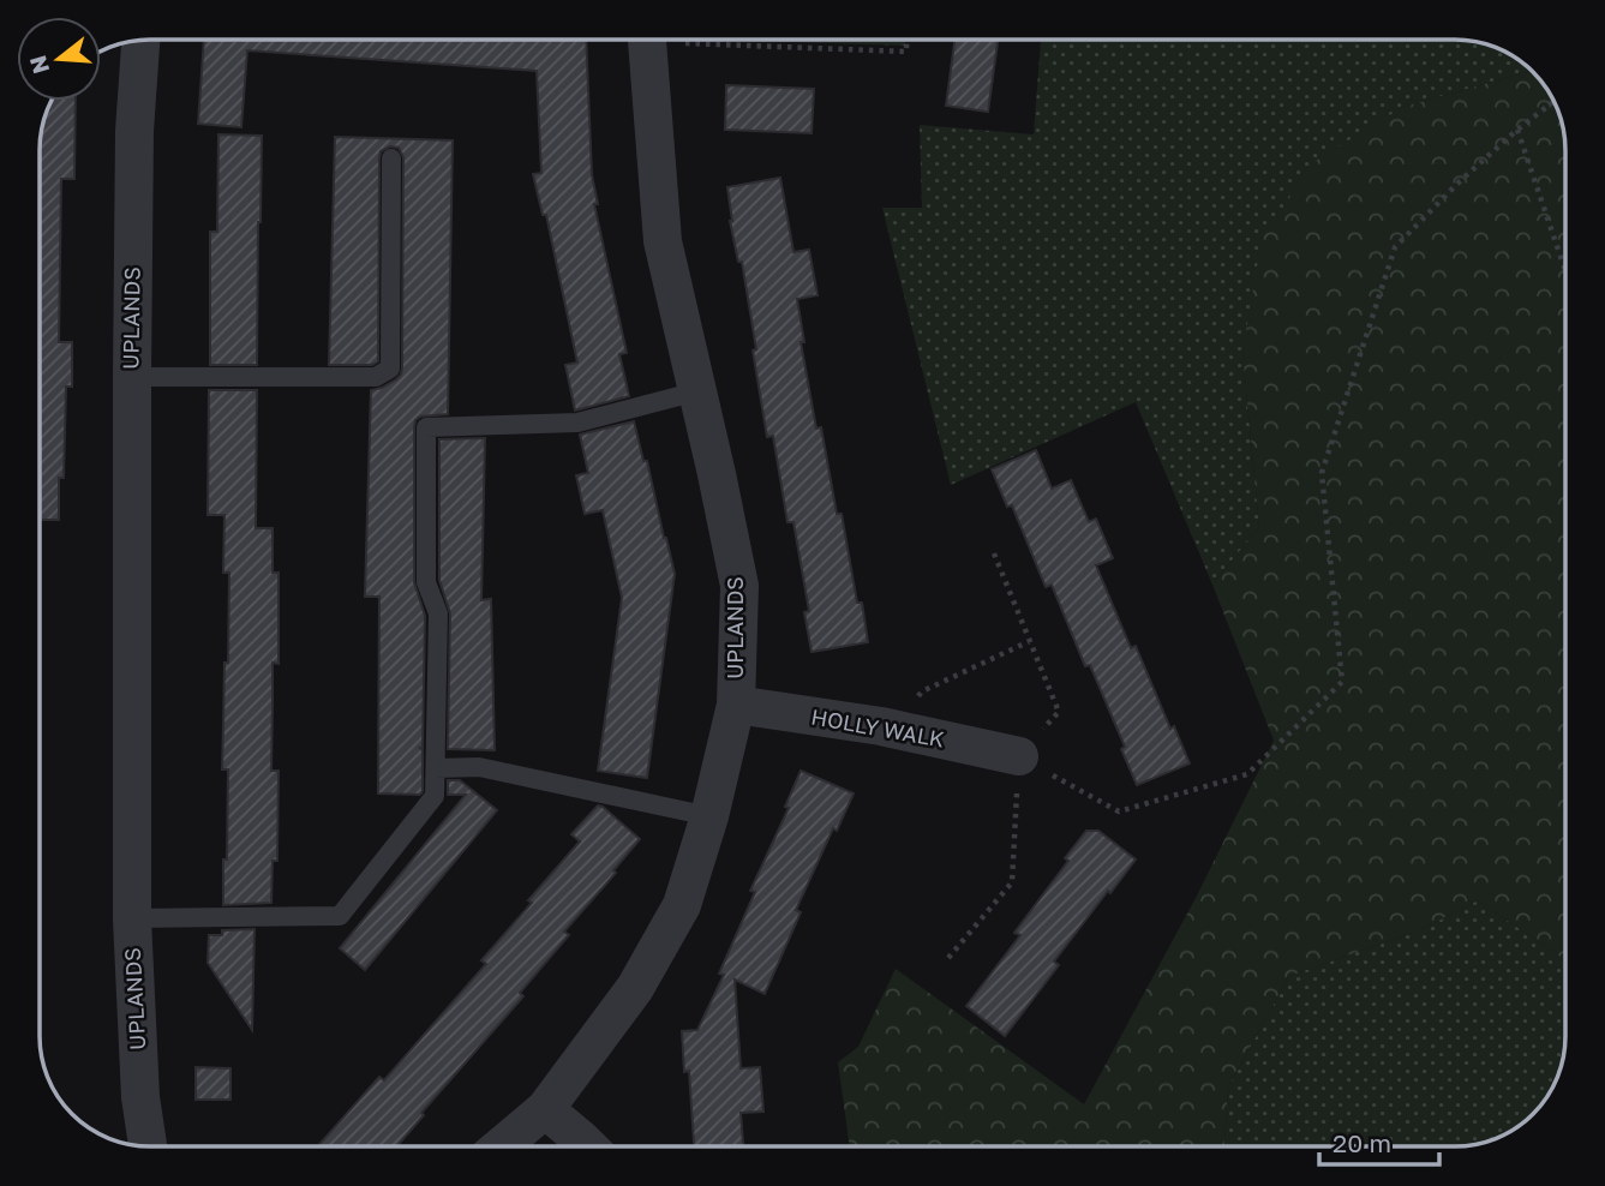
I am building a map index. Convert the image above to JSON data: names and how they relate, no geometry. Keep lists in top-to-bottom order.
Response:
{
  "streets": {
    "street": ["UPLANDS", "HOLLY WALK"]
  },
  "crossings": [
    ["UPLANDS", "HOLLY WALK"]
  ],
  "scale_bar": "20 m",
  "north": "left"
}
